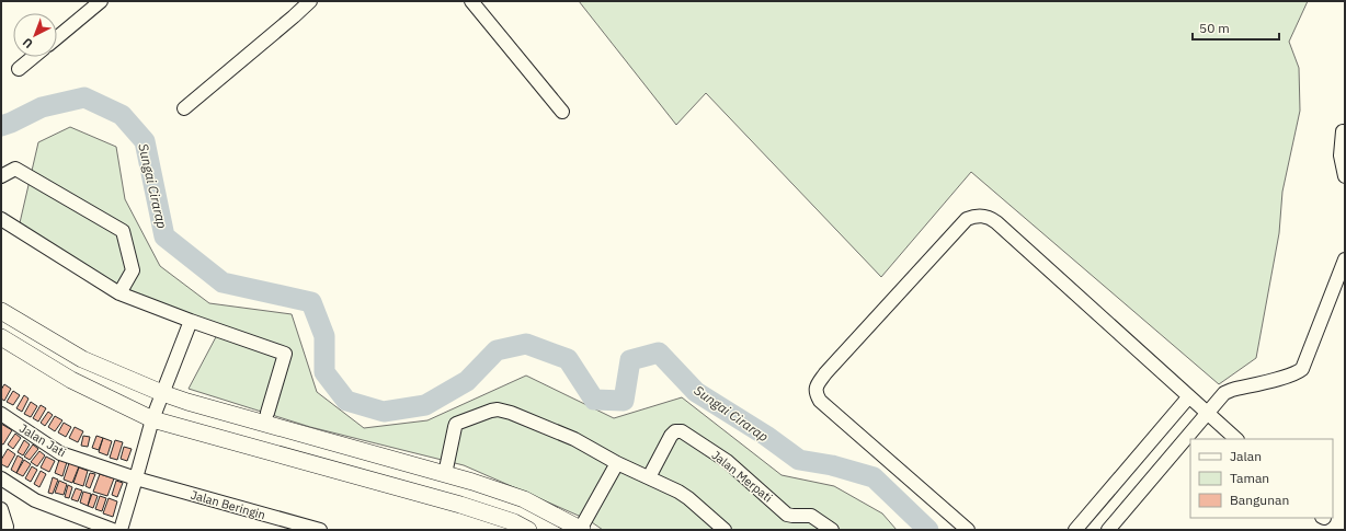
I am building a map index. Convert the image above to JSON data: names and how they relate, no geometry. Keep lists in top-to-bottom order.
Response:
{
  "streets": {
    "street": ["Jalan Jati", "Jalan Merpati", "Jalan Beringin"]
  },
  "crossings": [
    ["Jalan Jati", "Jalan Beringin"]
  ],
  "water": ["Sungai Cirarap"],
  "legend": ["Jalan", "Taman", "Bangunan"],
  "scale_bar": "50 m",
  "north": "bottom left"
}
